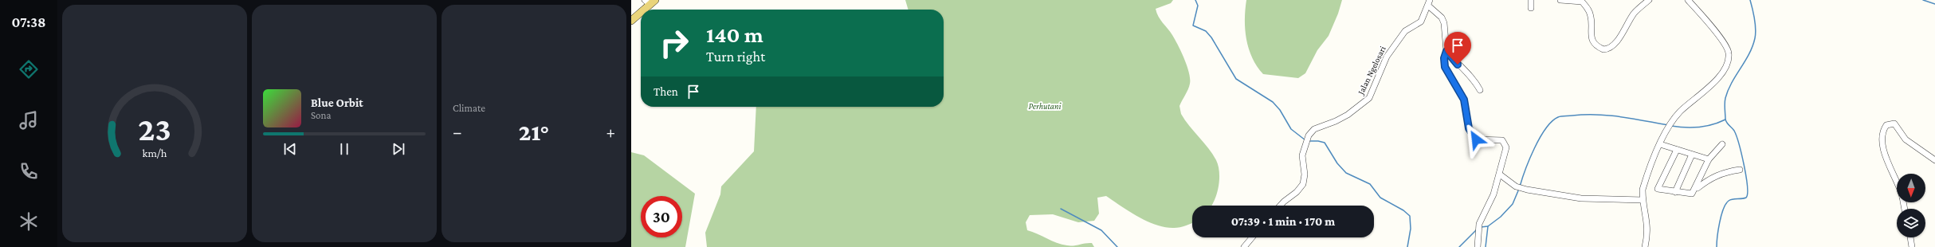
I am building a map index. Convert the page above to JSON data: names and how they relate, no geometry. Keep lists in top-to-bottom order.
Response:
{
  "streets": {
    "street": ["Jalan Ngelosari"]
  },
  "parks": ["Perhutani"],
  "north": "bottom",
  "page": {
    "tabs": "07:38",
    "tile": "Climate",
    "turn": ["140 m", "Turn right"],
    "then": "Then",
    "song": ["Blue Orbit", "Sona"],
    "heat": ["−", "21°", "+"],
    "limit": "30",
    "trip": "07:39 · 1 min · 170 m",
    "gauge": ["23", "km/h"]
  }
}
